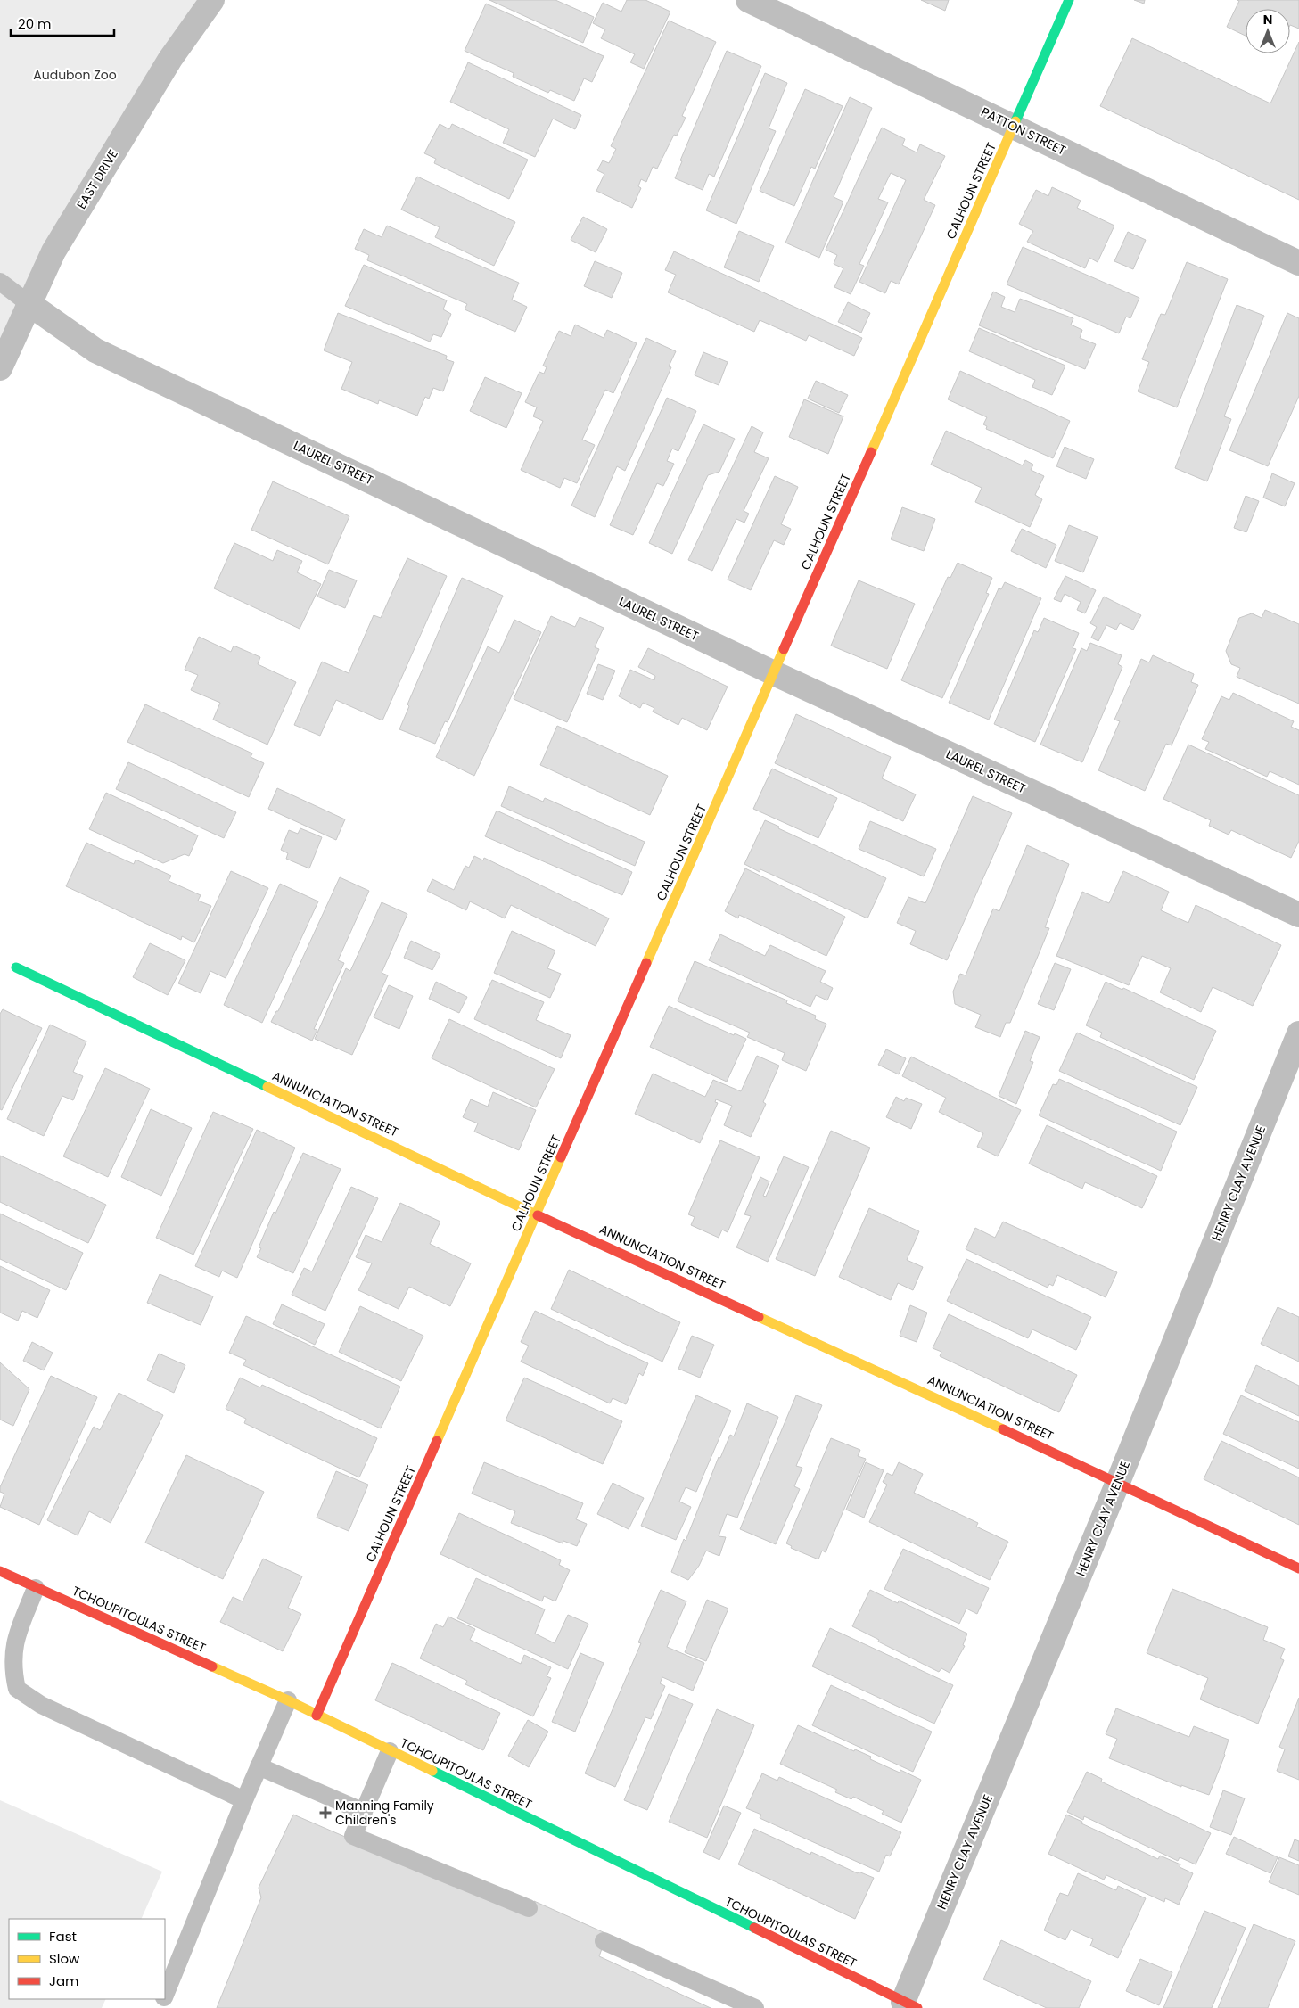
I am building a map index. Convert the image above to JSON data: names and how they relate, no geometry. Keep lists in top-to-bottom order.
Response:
{
  "streets": {
    "street": [
      "PATTON STREET",
      "EAST DRIVE",
      "CALHOUN STREET",
      "LAUREL STREET",
      "ANNUNCIATION STREET",
      "HENRY CLAY AVENUE",
      "TCHOUPITOULAS STREET"
    ]
  },
  "crossings": [
    ["PATTON STREET", "CALHOUN STREET"],
    ["EAST DRIVE", "LAUREL STREET"],
    ["CALHOUN STREET", "LAUREL STREET"],
    ["CALHOUN STREET", "ANNUNCIATION STREET"],
    ["CALHOUN STREET", "TCHOUPITOULAS STREET"],
    ["ANNUNCIATION STREET", "HENRY CLAY AVENUE"],
    ["HENRY CLAY AVENUE", "TCHOUPITOULAS STREET"]
  ],
  "parks": ["Audubon Zoo"],
  "places": {
    "health": ["Manning Family Children's"]
  },
  "legend": ["Fast", "Slow", "Jam"],
  "scale_bar": "20 m",
  "north": "top"
}
